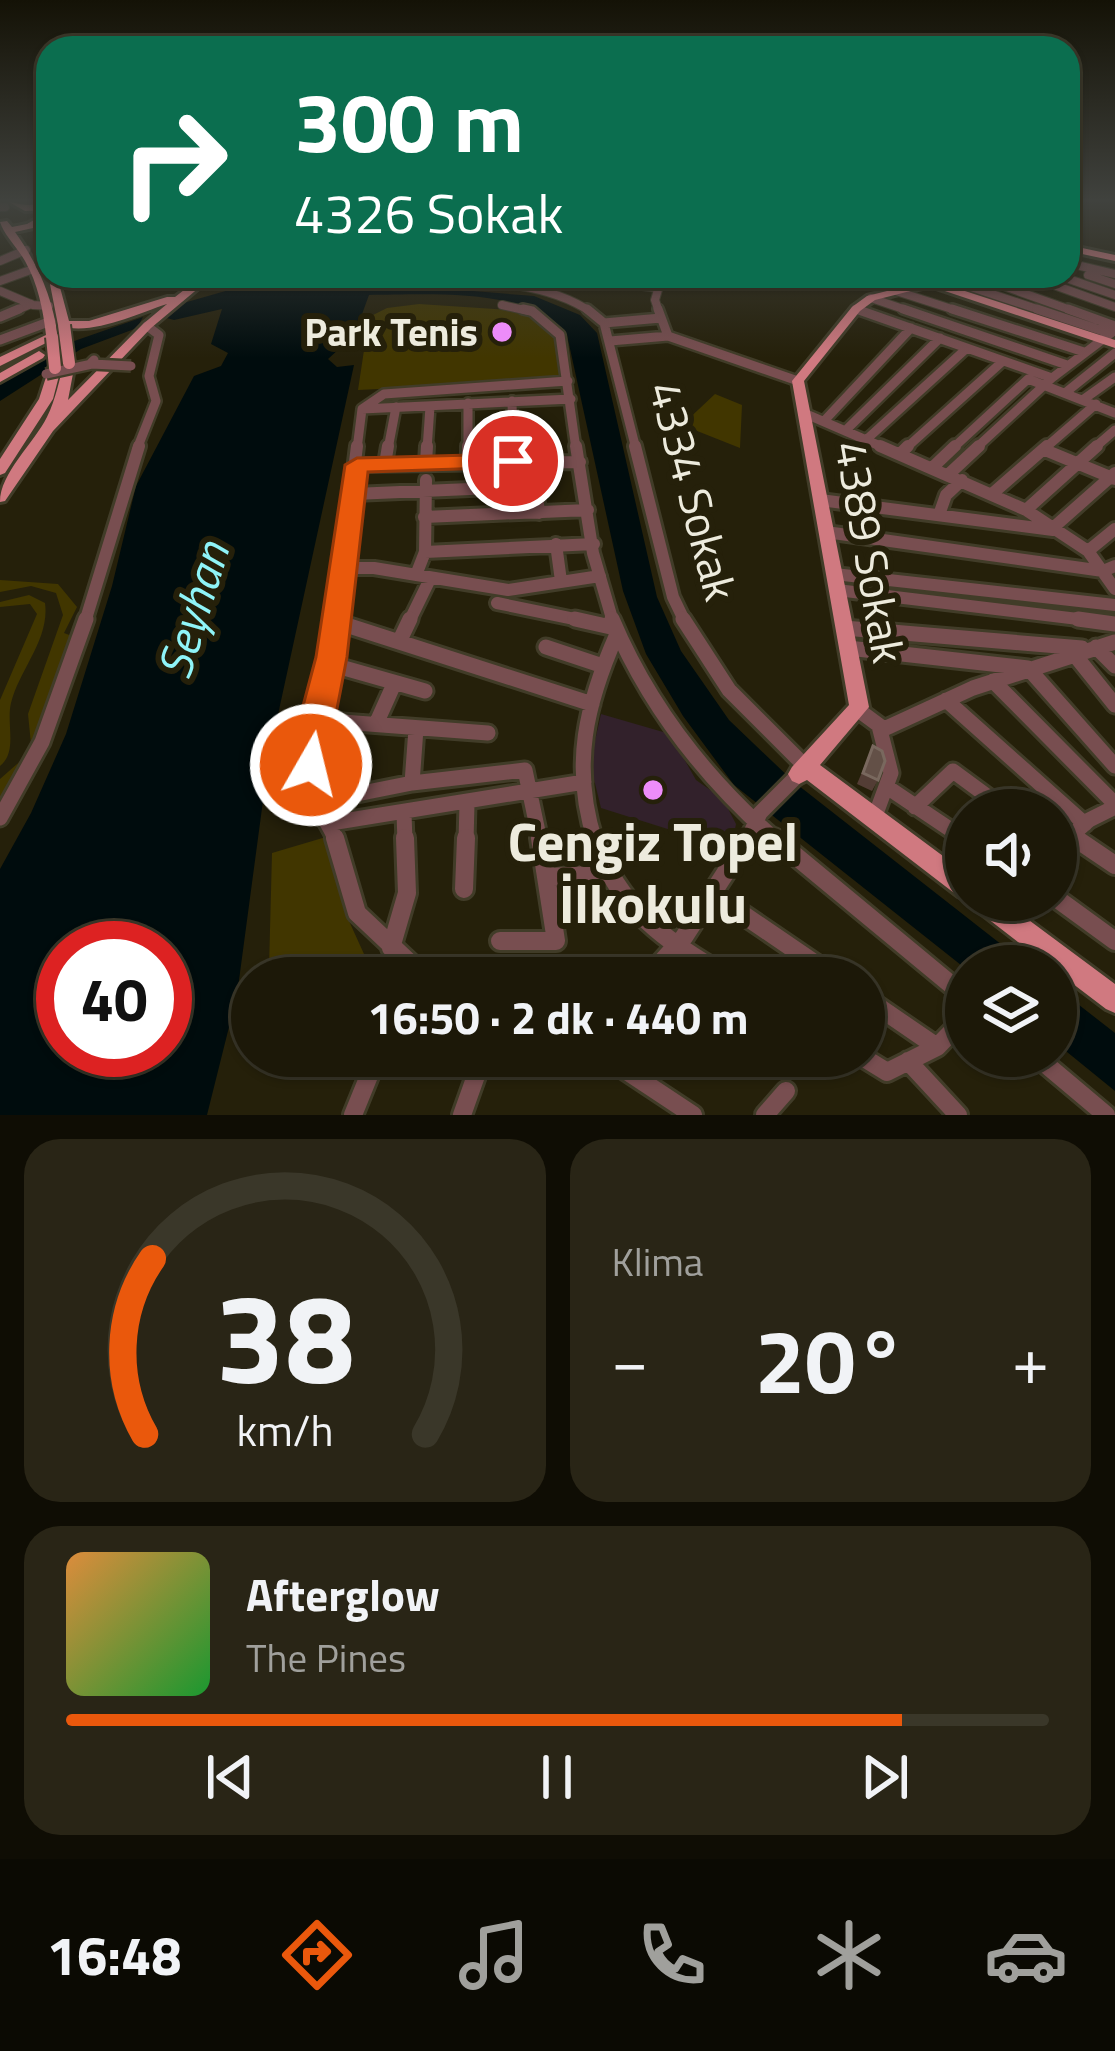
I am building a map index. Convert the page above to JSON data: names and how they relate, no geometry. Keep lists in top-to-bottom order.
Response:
{
  "streets": {
    "main road": ["4334 Sokak", "4389 Sokak"]
  },
  "crossings": [
    ["4334 Sokak", "4389 Sokak"]
  ],
  "water": ["Seyhan"],
  "places": ["Park Tenis", "Cengiz Topel İlkokulu"],
  "page": {
    "turn": ["300 m", "4326 Sokak"],
    "limit": "40",
    "trip": "16:50 · 2 dk · 440 m",
    "tile": "Klima",
    "heat": ["−", "20°", "+"],
    "song": ["Afterglow", "The Pines"],
    "tabs": "16:48",
    "gauge": ["38", "km/h"]
  }
}
